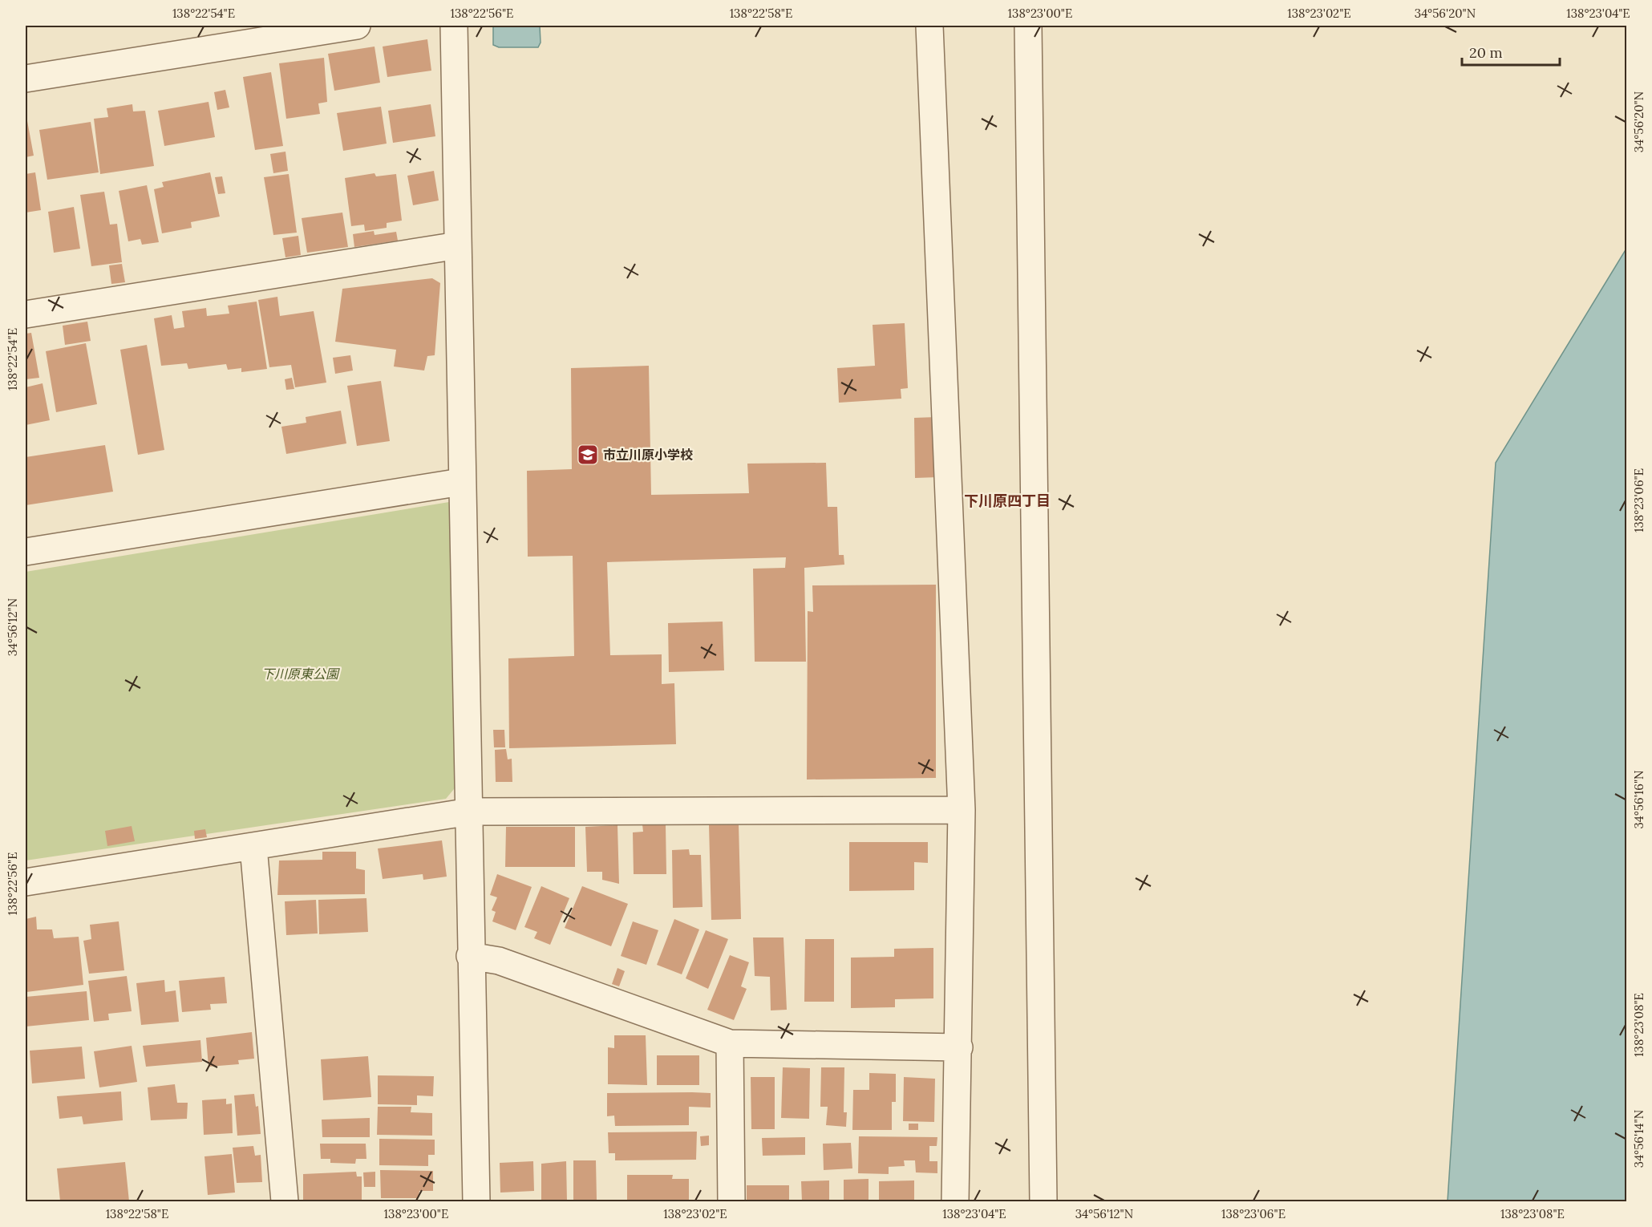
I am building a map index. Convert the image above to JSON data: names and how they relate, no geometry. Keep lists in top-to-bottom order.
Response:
{
  "districts": ["下川原四丁目"],
  "parks": ["下川原東公園"],
  "places": {
    "school or university": ["市立川原小学校"]
  },
  "scale_bar": "20 m",
  "coordinates": [
    "138°22'54\"E",
    "138°22'56\"E",
    "138°22'58\"E",
    "138°23'00\"E",
    "138°23'02\"E",
    "34°56'20\"N",
    "138°23'04\"E",
    "138°23'06\"E",
    "34°56'12\"N",
    "34°56'16\"N",
    "138°23'08\"E",
    "34°56'14\"N"
  ]
}
